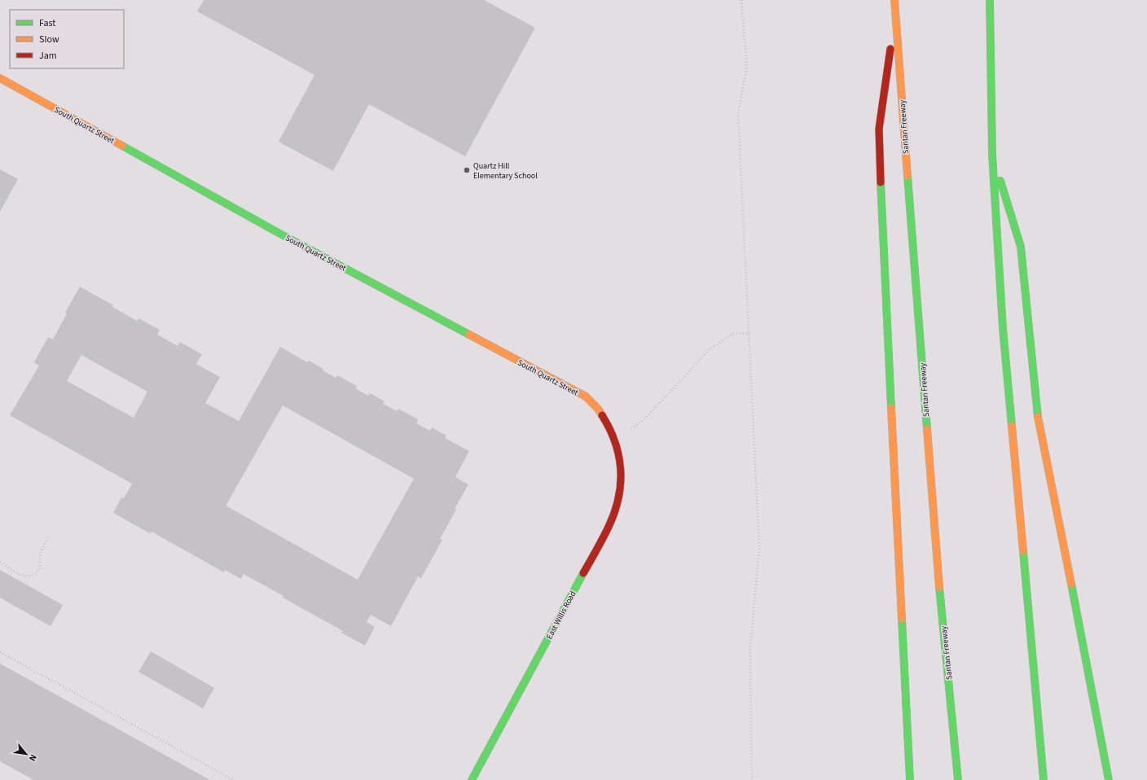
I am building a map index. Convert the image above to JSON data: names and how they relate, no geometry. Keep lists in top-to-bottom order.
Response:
{
  "streets": {
    "main road": ["South Quartz Street", "Santan Freeway", "East Willis Road"]
  },
  "crossings": [
    ["South Quartz Street", "East Willis Road"]
  ],
  "places": ["Quartz Hill Elementary School"],
  "legend": ["Fast", "Slow", "Jam"],
  "north": "bottom right"
}
